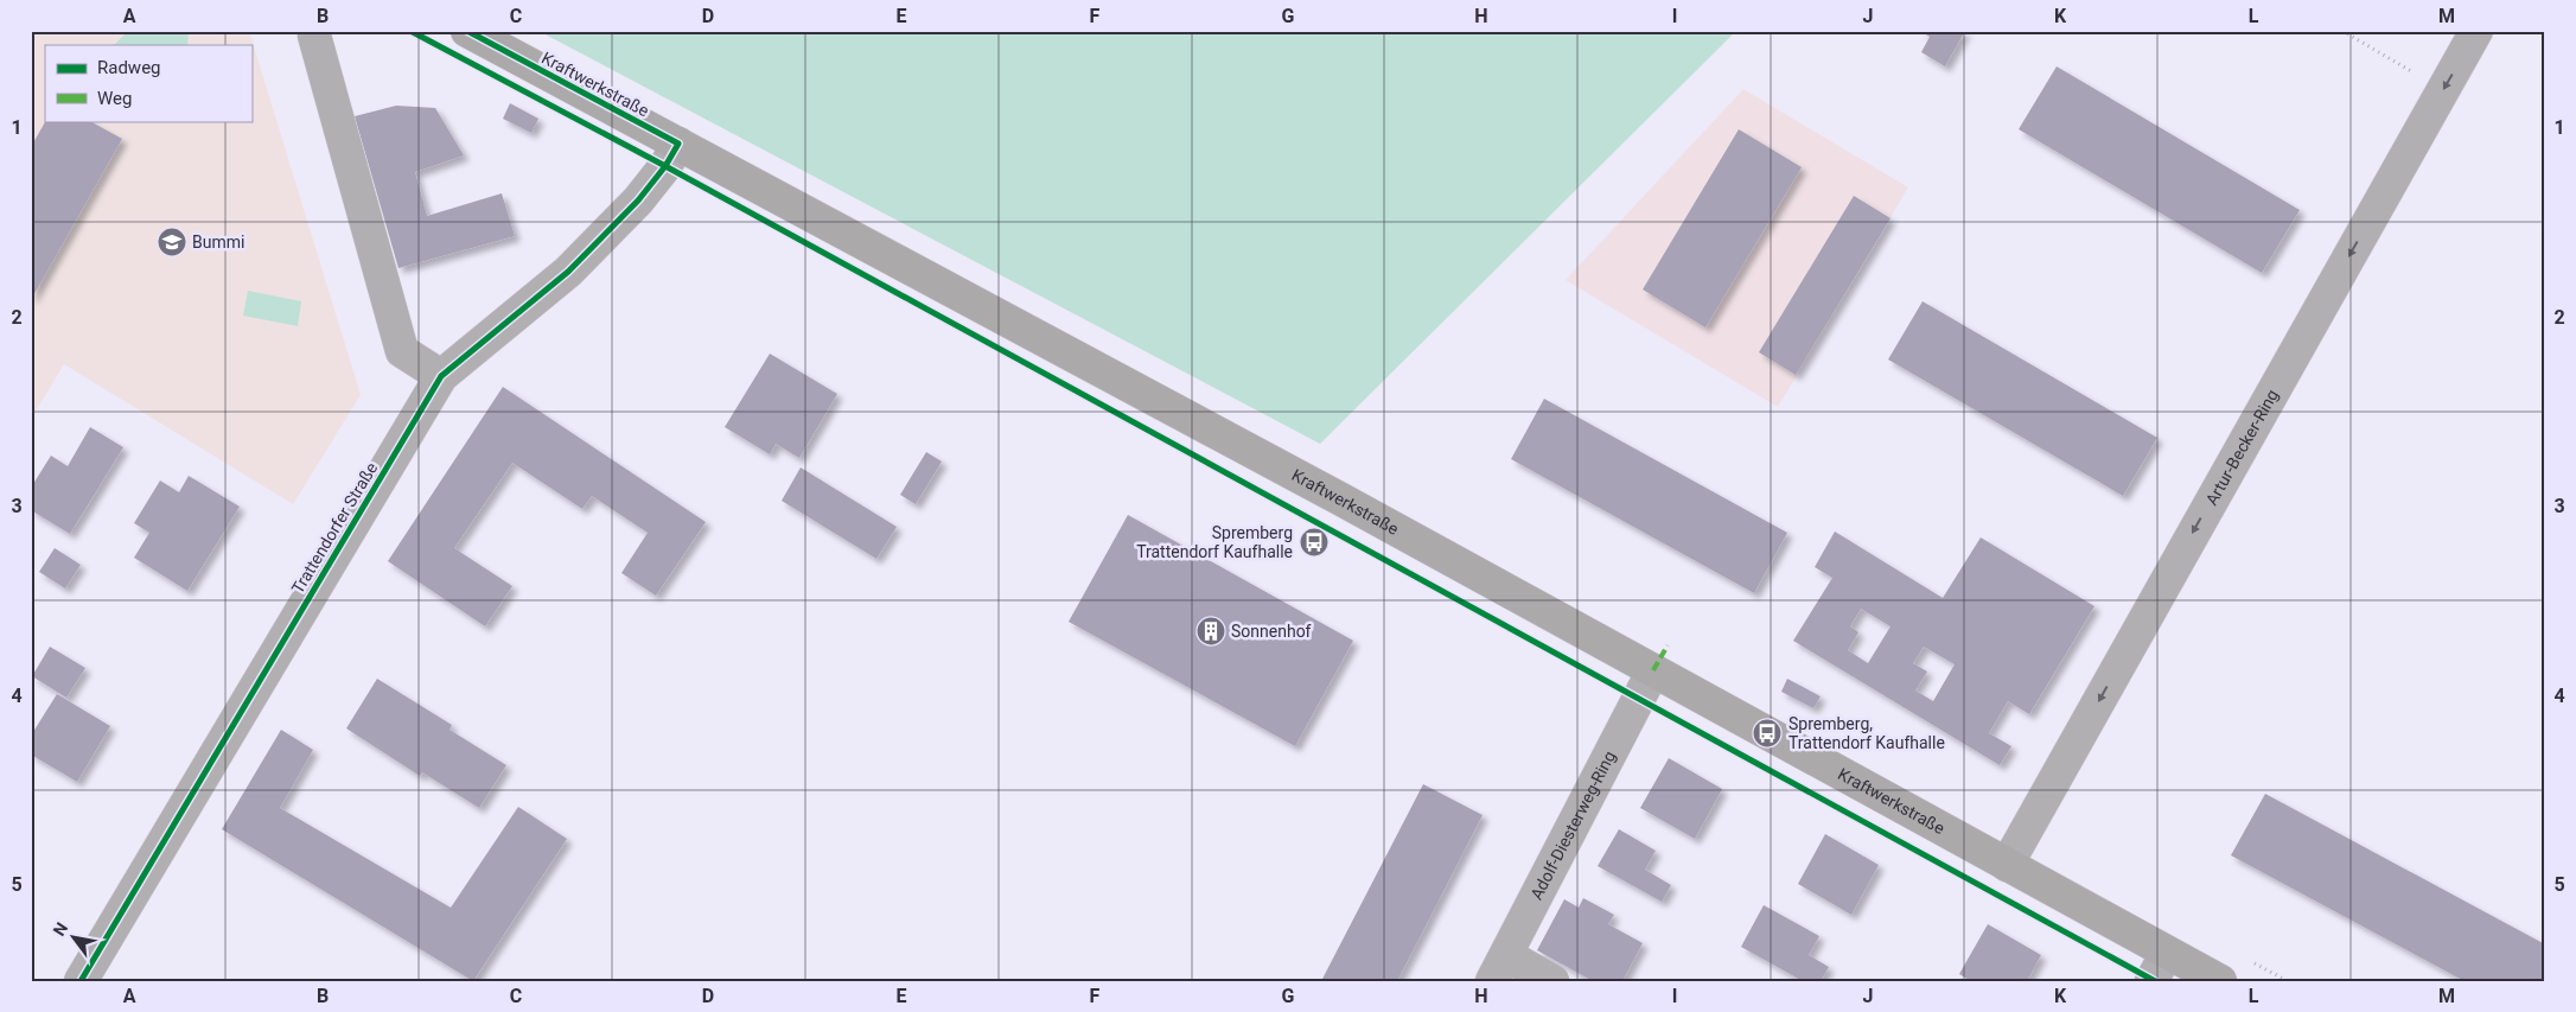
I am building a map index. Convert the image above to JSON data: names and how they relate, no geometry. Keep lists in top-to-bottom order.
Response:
{
  "streets": {
    "main road": ["Kraftwerkstraße"],
    "street": ["Artur-Becker-Ring", "Trattendorfer Straße", "Adolf-Diesterweg-Ring"]
  },
  "crossings": [
    ["Kraftwerkstraße", "Artur-Becker-Ring"],
    ["Kraftwerkstraße", "Trattendorfer Straße"],
    ["Kraftwerkstraße", "Adolf-Diesterweg-Ring"]
  ],
  "one_way": ["Artur-Becker-Ring"],
  "places": {
    "school or university": ["Bummi"],
    "bus stop": ["Spremberg Trattendorf Kaufhalle", "Spremberg, Trattendorf Kaufhalle"],
    "building": ["Sonnenhof"]
  },
  "legend": ["Radweg", "Weg"],
  "north": "top left",
  "grid": {
    "columns": [
      "A",
      "B",
      "C",
      "D",
      "E",
      "F",
      "G",
      "H",
      "I",
      "J",
      "K",
      "L",
      "M"
    ],
    "rows": [
      "1",
      "2",
      "3",
      "4",
      "5"
    ]
  }
}
